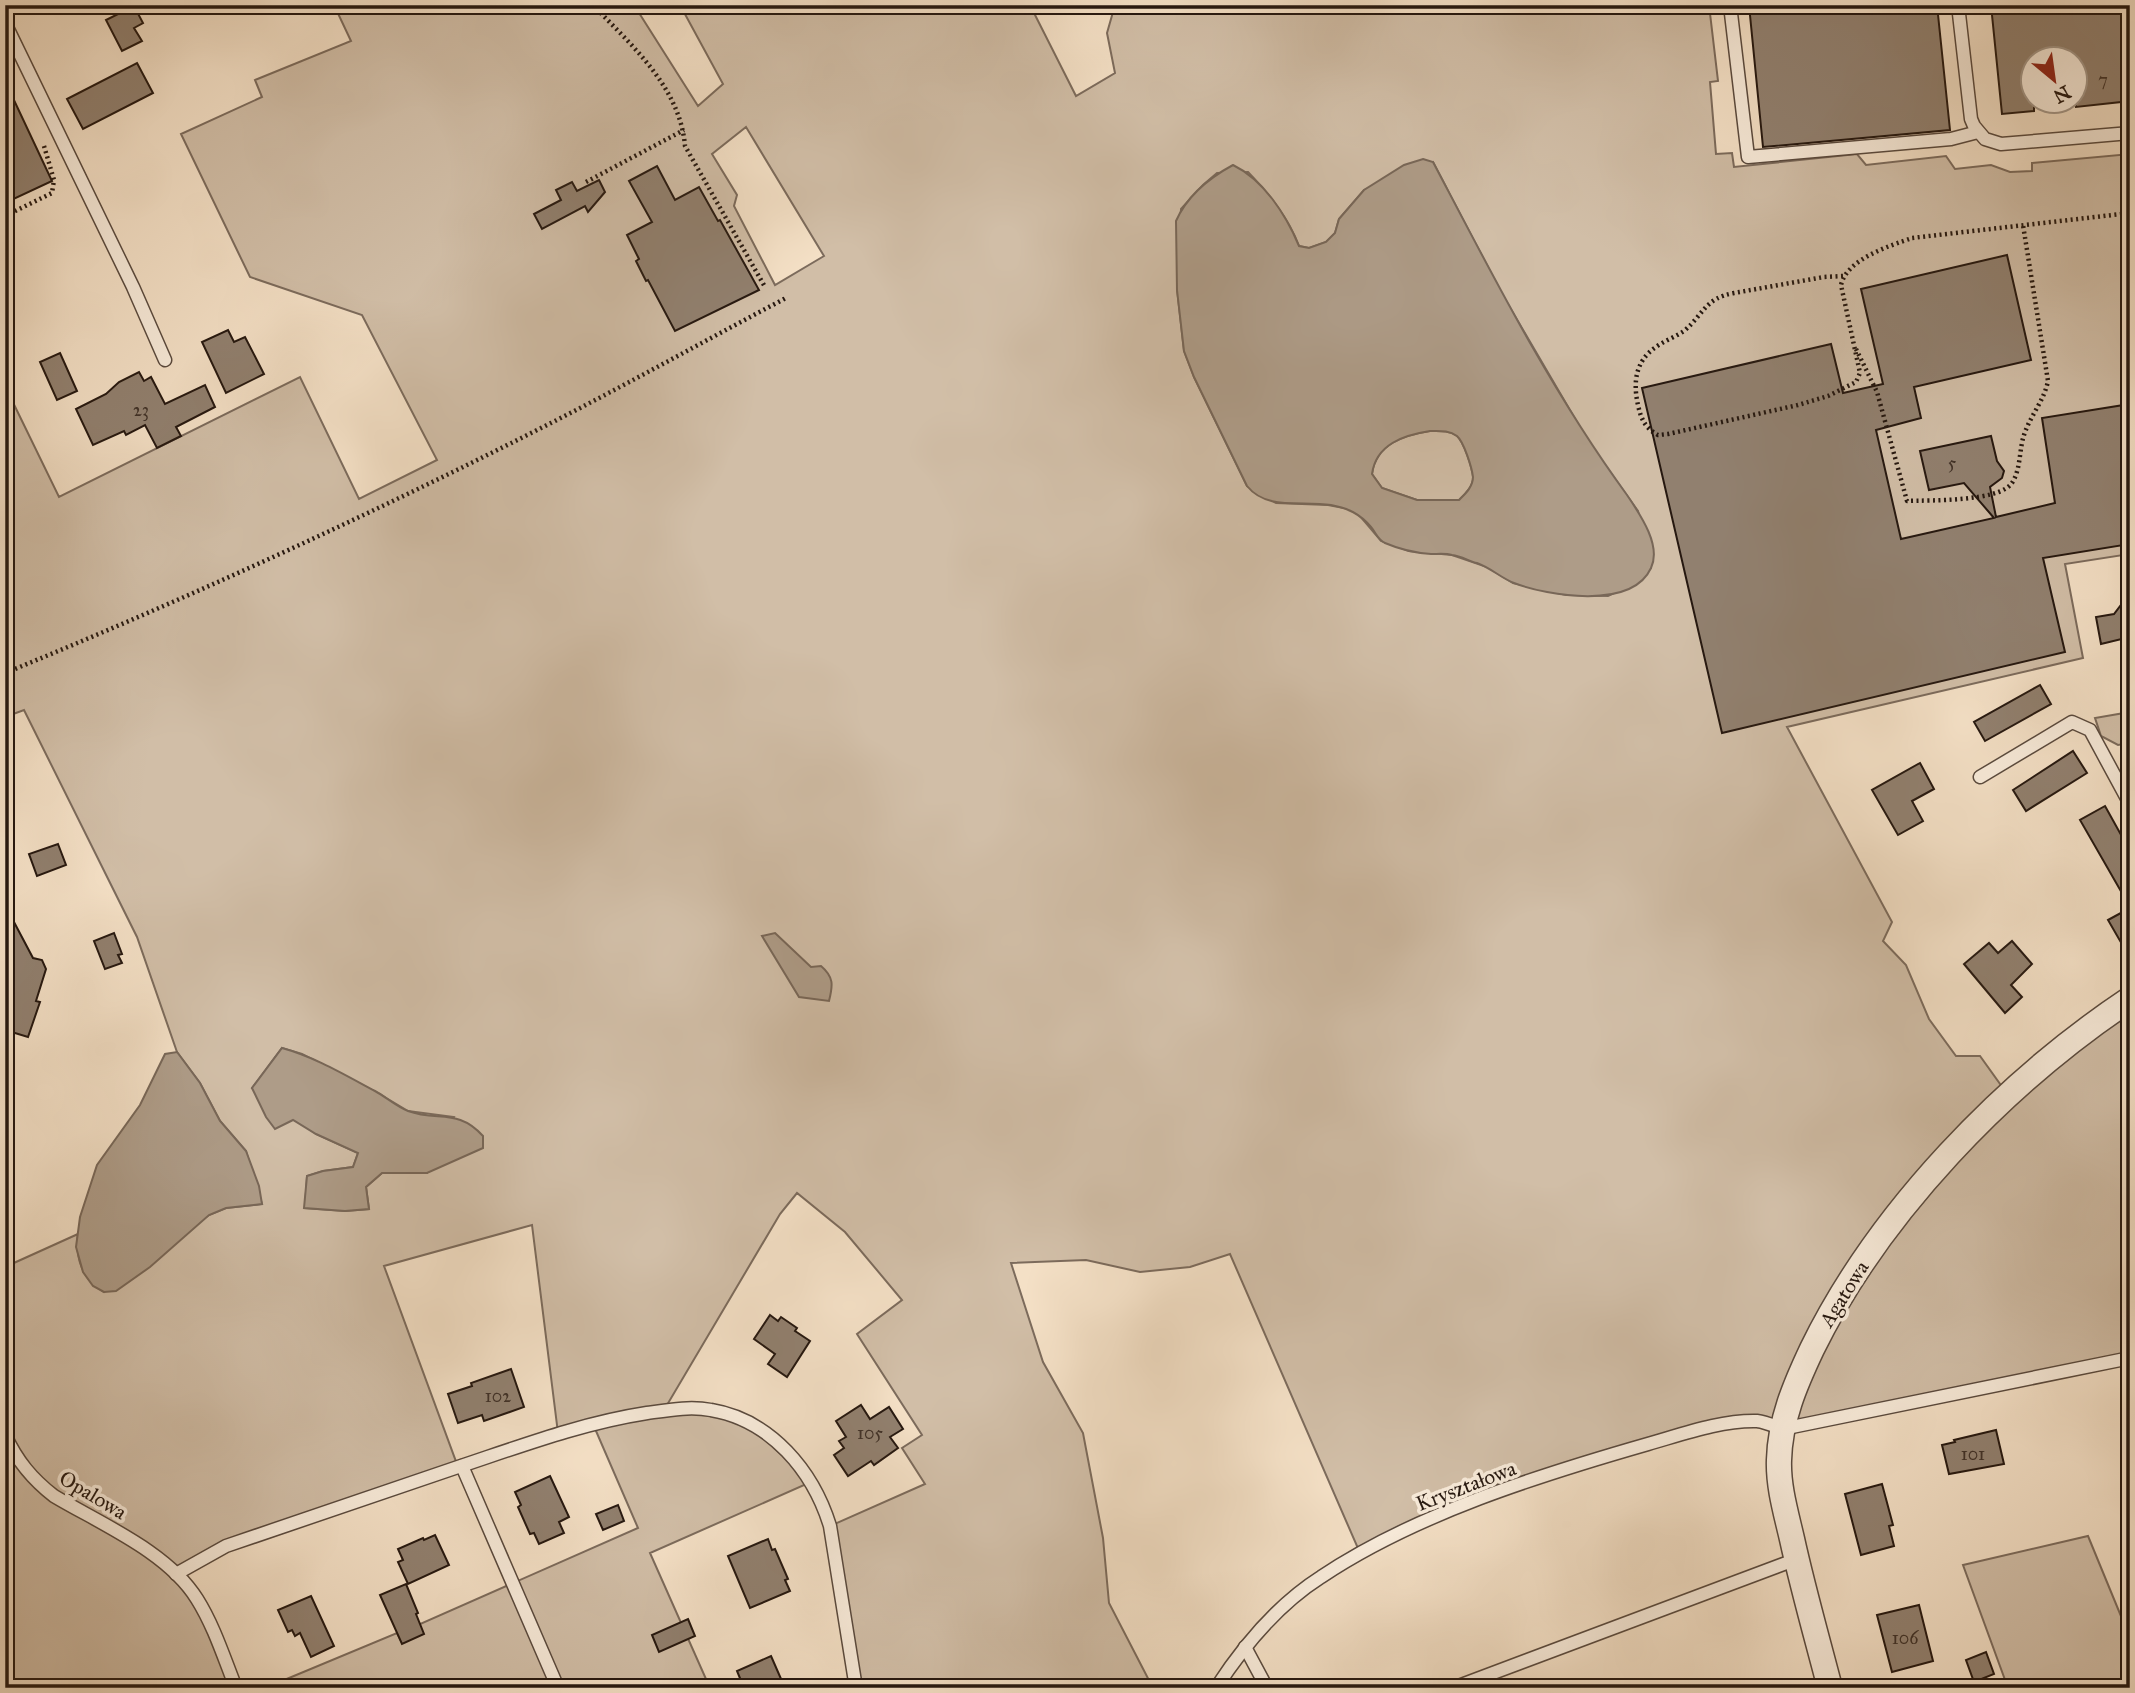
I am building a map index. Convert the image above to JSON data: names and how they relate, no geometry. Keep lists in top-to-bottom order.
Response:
{
  "streets": {
    "street": ["Agatowa"],
    "lane": ["Kryształowa", "Opalowa"]
  },
  "crossings": [
    ["Agatowa", "Kryształowa"]
  ],
  "house_numbers": [
    "7",
    "23",
    "5",
    "102",
    "105",
    "101",
    "106"
  ],
  "north": "bottom right"
}
